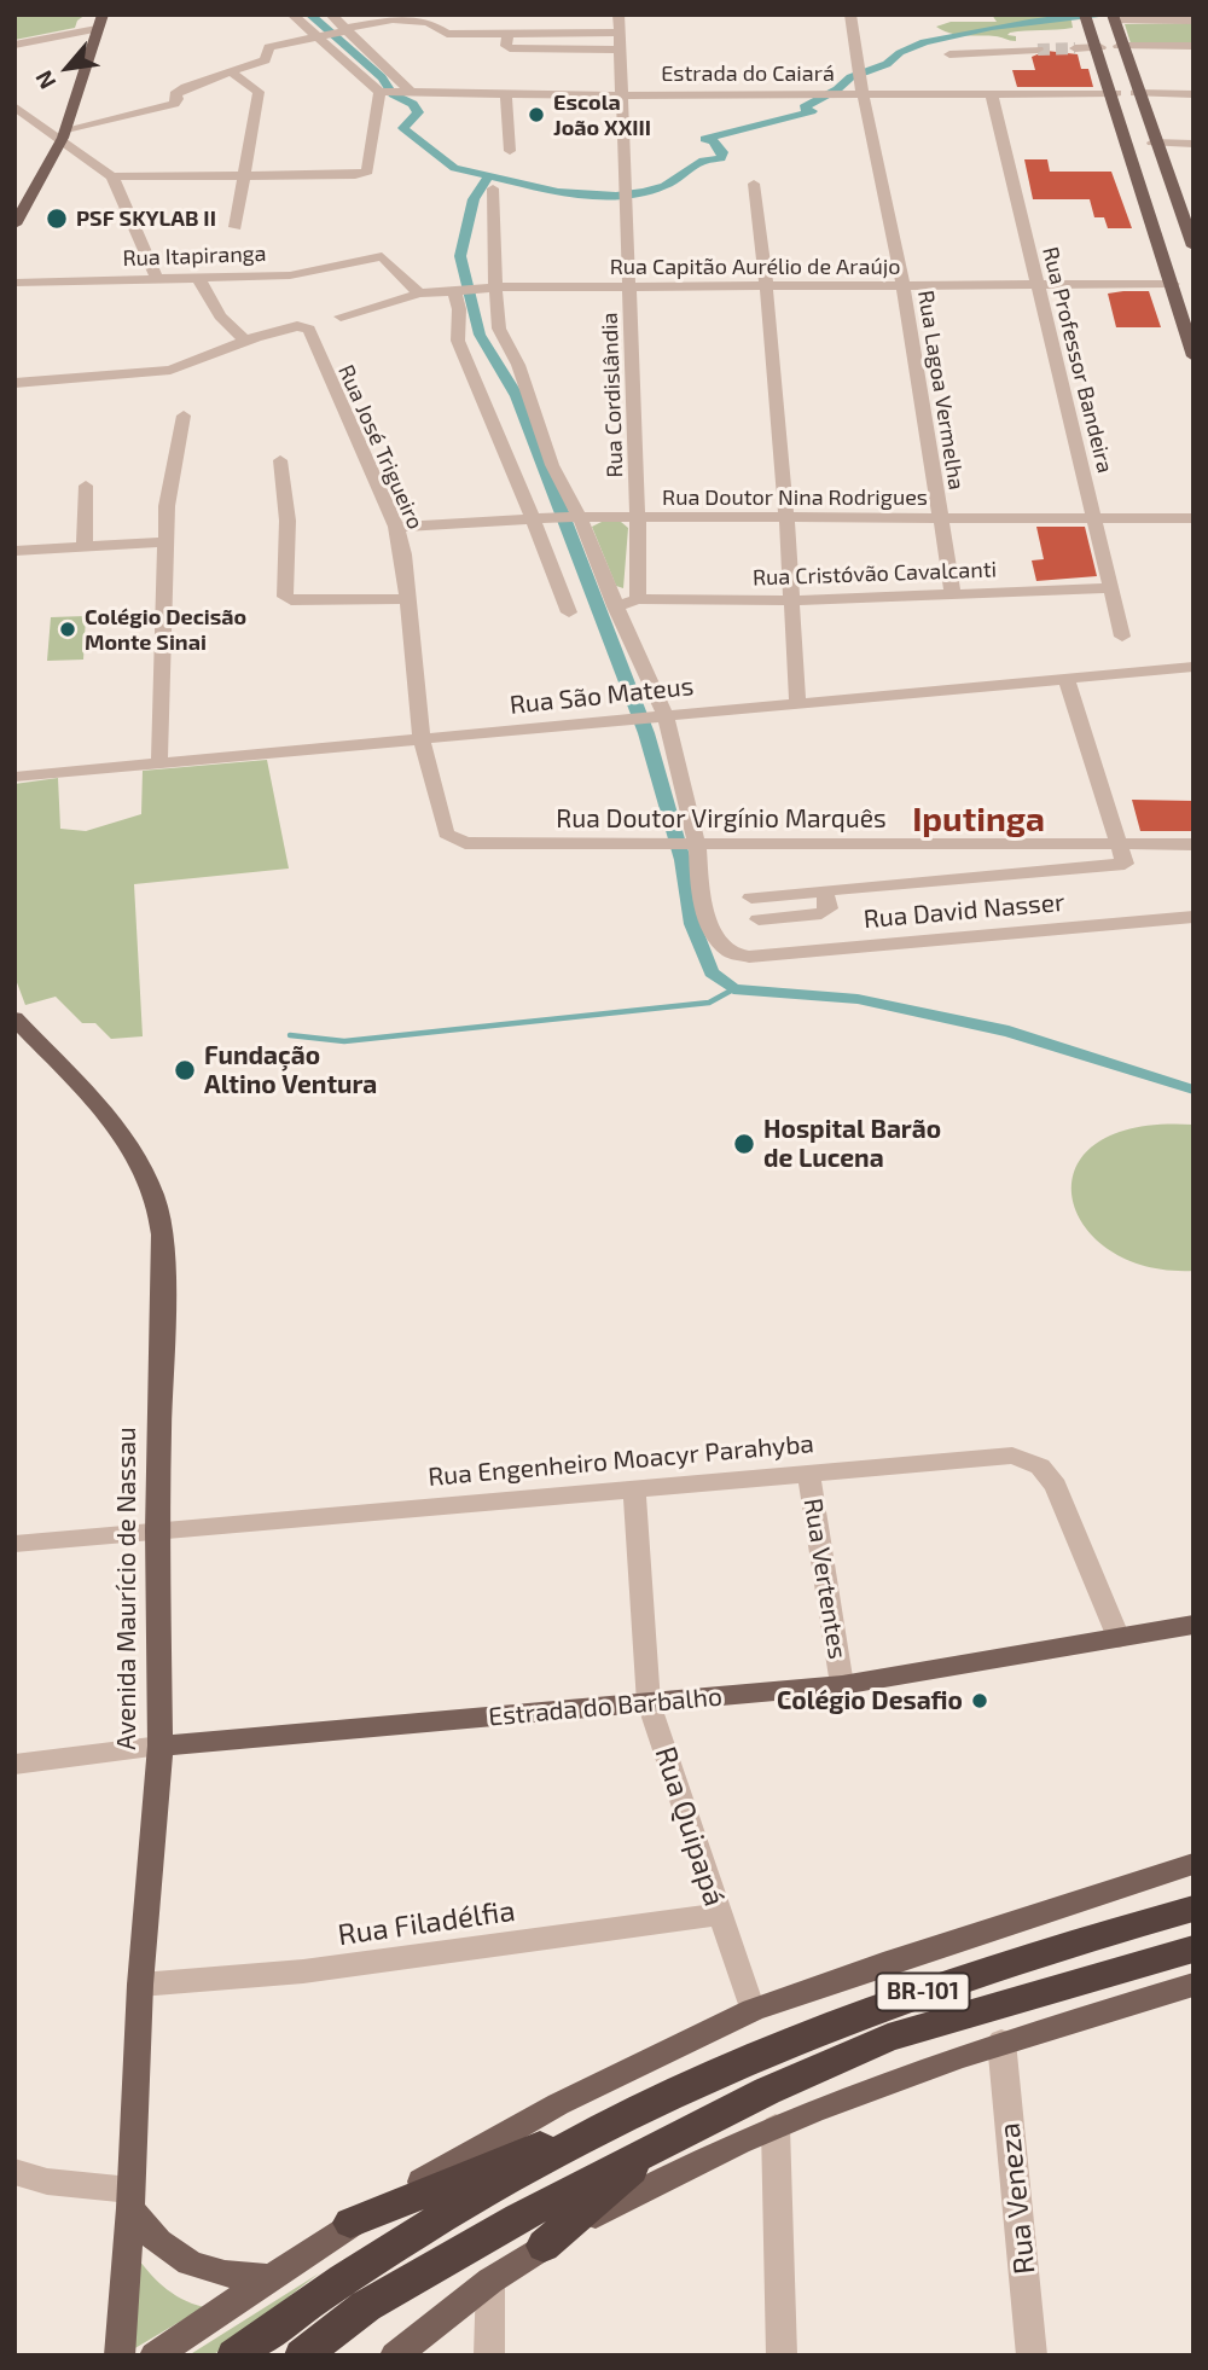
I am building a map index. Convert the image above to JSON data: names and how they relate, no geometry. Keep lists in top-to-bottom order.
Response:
{
  "streets": {
    "highway": ["BR-101"],
    "main road": ["Avenida Maurício de Nassau", "Estrada do Barbalho"],
    "street": [
      "Estrada do Caiará",
      "Rua Itapiranga",
      "Rua Capitão Aurélio de Araújo",
      "Rua Professor Bandeira",
      "Rua Lagoa Vermelha",
      "Rua Cordislândia",
      "Rua José Trigueiro",
      "Rua Doutor Nina Rodrigues",
      "Rua Cristóvão Cavalcanti",
      "Rua São Mateus",
      "Rua Doutor Virgínio Marquês",
      "Rua David Nasser",
      "Rua Engenheiro Moacyr Parahyba",
      "Rua Vertentes",
      "Rua Quipapá",
      "Rua Filadélfia",
      "Rua Veneza"
    ]
  },
  "crossings": [
    ["Estrada do Caiará", "Rua Professor Bandeira"],
    ["Estrada do Caiará", "Rua Lagoa Vermelha"],
    ["Estrada do Caiará", "Rua Cordislândia"],
    ["Rua Itapiranga", "Rua Capitão Aurélio de Araújo"],
    ["Rua Capitão Aurélio de Araújo", "Rua Professor Bandeira"],
    ["Rua Capitão Aurélio de Araújo", "Rua Lagoa Vermelha"],
    ["Rua Capitão Aurélio de Araújo", "Rua Cordislândia"],
    ["Rua Professor Bandeira", "Rua Doutor Nina Rodrigues"],
    ["Rua Professor Bandeira", "Rua Cristóvão Cavalcanti"],
    ["Rua Lagoa Vermelha", "Rua Doutor Nina Rodrigues"],
    ["Rua Lagoa Vermelha", "Rua Cristóvão Cavalcanti"],
    ["Rua Cordislândia", "Rua Doutor Nina Rodrigues"],
    ["Rua Cordislândia", "Rua Cristóvão Cavalcanti"],
    ["Rua José Trigueiro", "Rua Doutor Nina Rodrigues"],
    ["Rua José Trigueiro", "Rua São Mateus"],
    ["Rua José Trigueiro", "Rua Doutor Virgínio Marquês"],
    ["Rua Doutor Virgínio Marquês", "Rua David Nasser"],
    ["Rua Engenheiro Moacyr Parahyba", "Rua Vertentes"],
    ["Rua Engenheiro Moacyr Parahyba", "Avenida Maurício de Nassau"],
    ["Rua Engenheiro Moacyr Parahyba", "Estrada do Barbalho"],
    ["Rua Engenheiro Moacyr Parahyba", "Rua Quipapá"],
    ["Rua Vertentes", "Estrada do Barbalho"],
    ["Avenida Maurício de Nassau", "Estrada do Barbalho"],
    ["Avenida Maurício de Nassau", "Rua Filadélfia"],
    ["Estrada do Barbalho", "Rua Quipapá"],
    ["Rua Quipapá", "Rua Filadélfia"]
  ],
  "districts": ["Iputinga"],
  "places": [
    "Escola João XXIII",
    "PSF SKYLAB II",
    "Colégio Decisão Monte Sinai",
    "Fundação Altino Ventura",
    "Hospital Barão de Lucena",
    "Colégio Desafio"
  ],
  "north": "bottom left"
}
